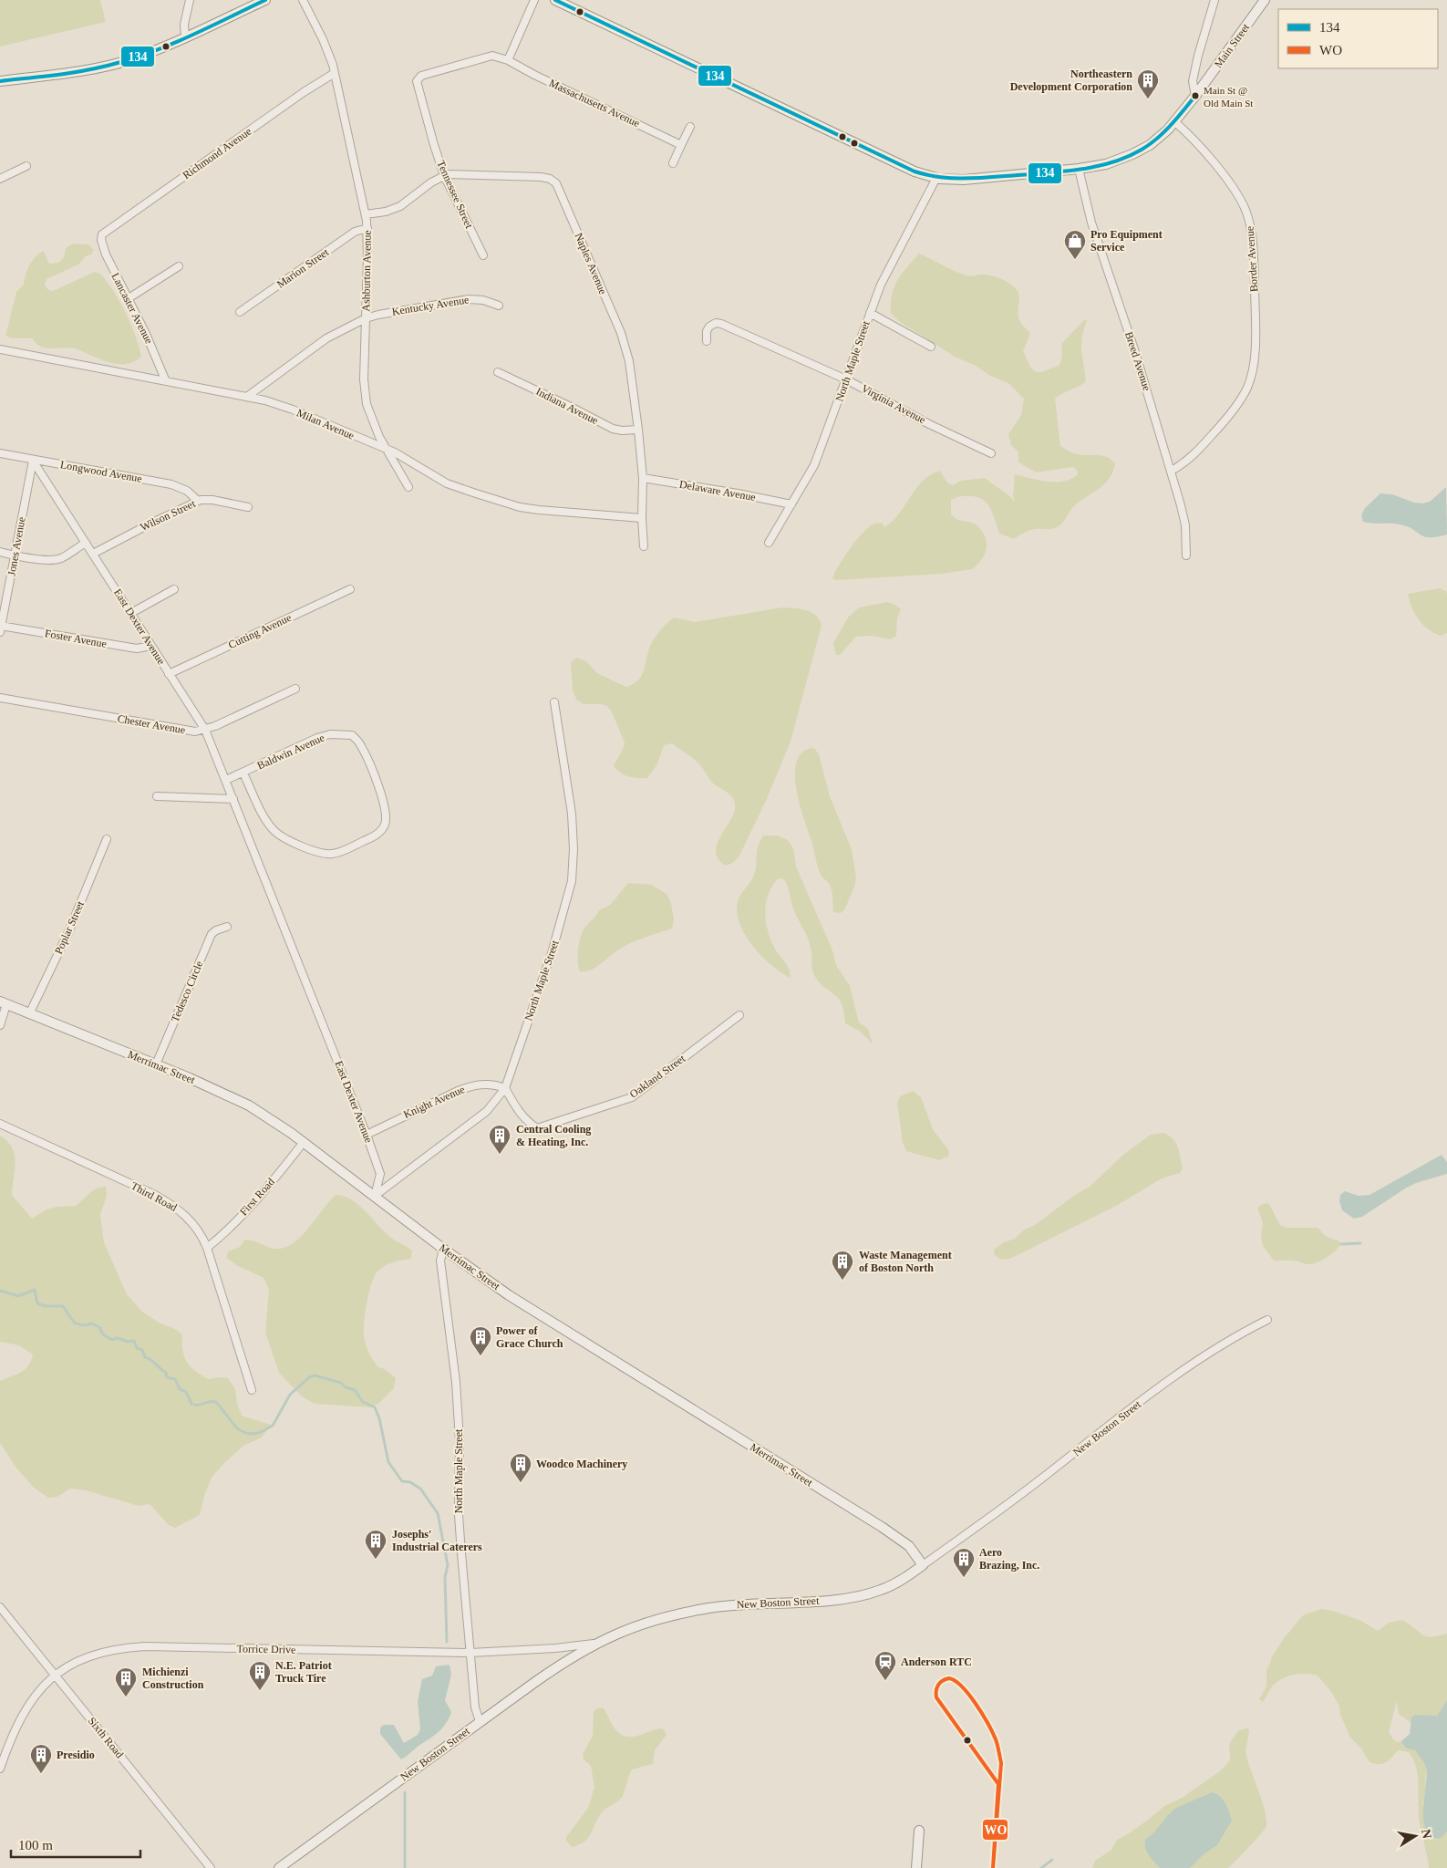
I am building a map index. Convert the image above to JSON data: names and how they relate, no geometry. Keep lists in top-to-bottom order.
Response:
{
  "streets": {
    "main road": ["Main Street", "Merrimac Street", "New Boston Street"],
    "street": [
      "Massachusetts Avenue",
      "Richmond Avenue",
      "Tennessee Street",
      "Border Avenue",
      "Naples Avenue",
      "Marion Street",
      "Ashburton Avenue",
      "Kentucky Avenue",
      "Lancaster Avenue",
      "North Maple Street",
      "Breed Avenue",
      "Virginia Avenue",
      "Indiana Avenue",
      "Milan Avenue",
      "Longwood Avenue",
      "Delaware Avenue",
      "Wilson Street",
      "Jones Avenue",
      "East Dexter Avenue",
      "Cutting Avenue",
      "Foster Avenue",
      "Chester Avenue",
      "Baldwin Avenue",
      "Poplar Street",
      "Tedesco Circle",
      "Oakland Street",
      "Knight Avenue",
      "Third Road",
      "First Road",
      "Torrice Drive",
      "Sixth Road"
    ]
  },
  "crossings": [
    ["Main Street", "Border Avenue"],
    ["Main Street", "North Maple Street"],
    ["Main Street", "Breed Avenue"],
    ["Massachusetts Avenue", "Tennessee Street"],
    ["Richmond Avenue", "Ashburton Avenue"],
    ["Richmond Avenue", "Lancaster Avenue"],
    ["Tennessee Street", "Naples Avenue"],
    ["Border Avenue", "Breed Avenue"],
    ["Naples Avenue", "Indiana Avenue"],
    ["Naples Avenue", "Milan Avenue"],
    ["Naples Avenue", "Delaware Avenue"],
    ["Marion Street", "Ashburton Avenue"],
    ["Ashburton Avenue", "Kentucky Avenue"],
    ["Ashburton Avenue", "Milan Avenue"],
    ["Kentucky Avenue", "Milan Avenue"],
    ["Lancaster Avenue", "Milan Avenue"],
    ["North Maple Street", "Virginia Avenue"],
    ["North Maple Street", "Delaware Avenue"],
    ["North Maple Street", "East Dexter Avenue"],
    ["North Maple Street", "Merrimac Street"],
    ["North Maple Street", "Oakland Street"],
    ["North Maple Street", "Knight Avenue"],
    ["North Maple Street", "New Boston Street"],
    ["North Maple Street", "Torrice Drive"],
    ["Longwood Avenue", "Wilson Street"],
    ["Longwood Avenue", "Jones Avenue"],
    ["Longwood Avenue", "East Dexter Avenue"],
    ["Wilson Street", "East Dexter Avenue"],
    ["Jones Avenue", "East Dexter Avenue"],
    ["Jones Avenue", "Foster Avenue"],
    ["East Dexter Avenue", "Cutting Avenue"],
    ["East Dexter Avenue", "Foster Avenue"],
    ["East Dexter Avenue", "Chester Avenue"],
    ["East Dexter Avenue", "Baldwin Avenue"],
    ["East Dexter Avenue", "Merrimac Street"],
    ["East Dexter Avenue", "Knight Avenue"],
    ["Poplar Street", "Merrimac Street"],
    ["Tedesco Circle", "Merrimac Street"],
    ["Merrimac Street", "First Road"],
    ["Merrimac Street", "New Boston Street"],
    ["Oakland Street", "Knight Avenue"],
    ["Third Road", "First Road"],
    ["New Boston Street", "Torrice Drive"],
    ["Torrice Drive", "Sixth Road"]
  ],
  "places": {
    "other": ["Main St @ Old Main St"],
    "building": [
      "Northeastern Development Corporation",
      "Central Cooling & Heating, Inc.",
      "Waste Management of Boston North",
      "Power of Grace Church",
      "Woodco Machinery",
      "Josephs' Industrial Caterers",
      "Aero Brazing, Inc.",
      "N.E. Patriot Truck Tire",
      "Michienzi Construction",
      "Presidio"
    ],
    "shop": ["Pro Equipment Service"],
    "station": ["Anderson RTC"]
  },
  "lines": ["transit line 134", "transit line WO"],
  "legend": ["134", "WO"],
  "scale_bar": "100 m",
  "north": "right"
}
